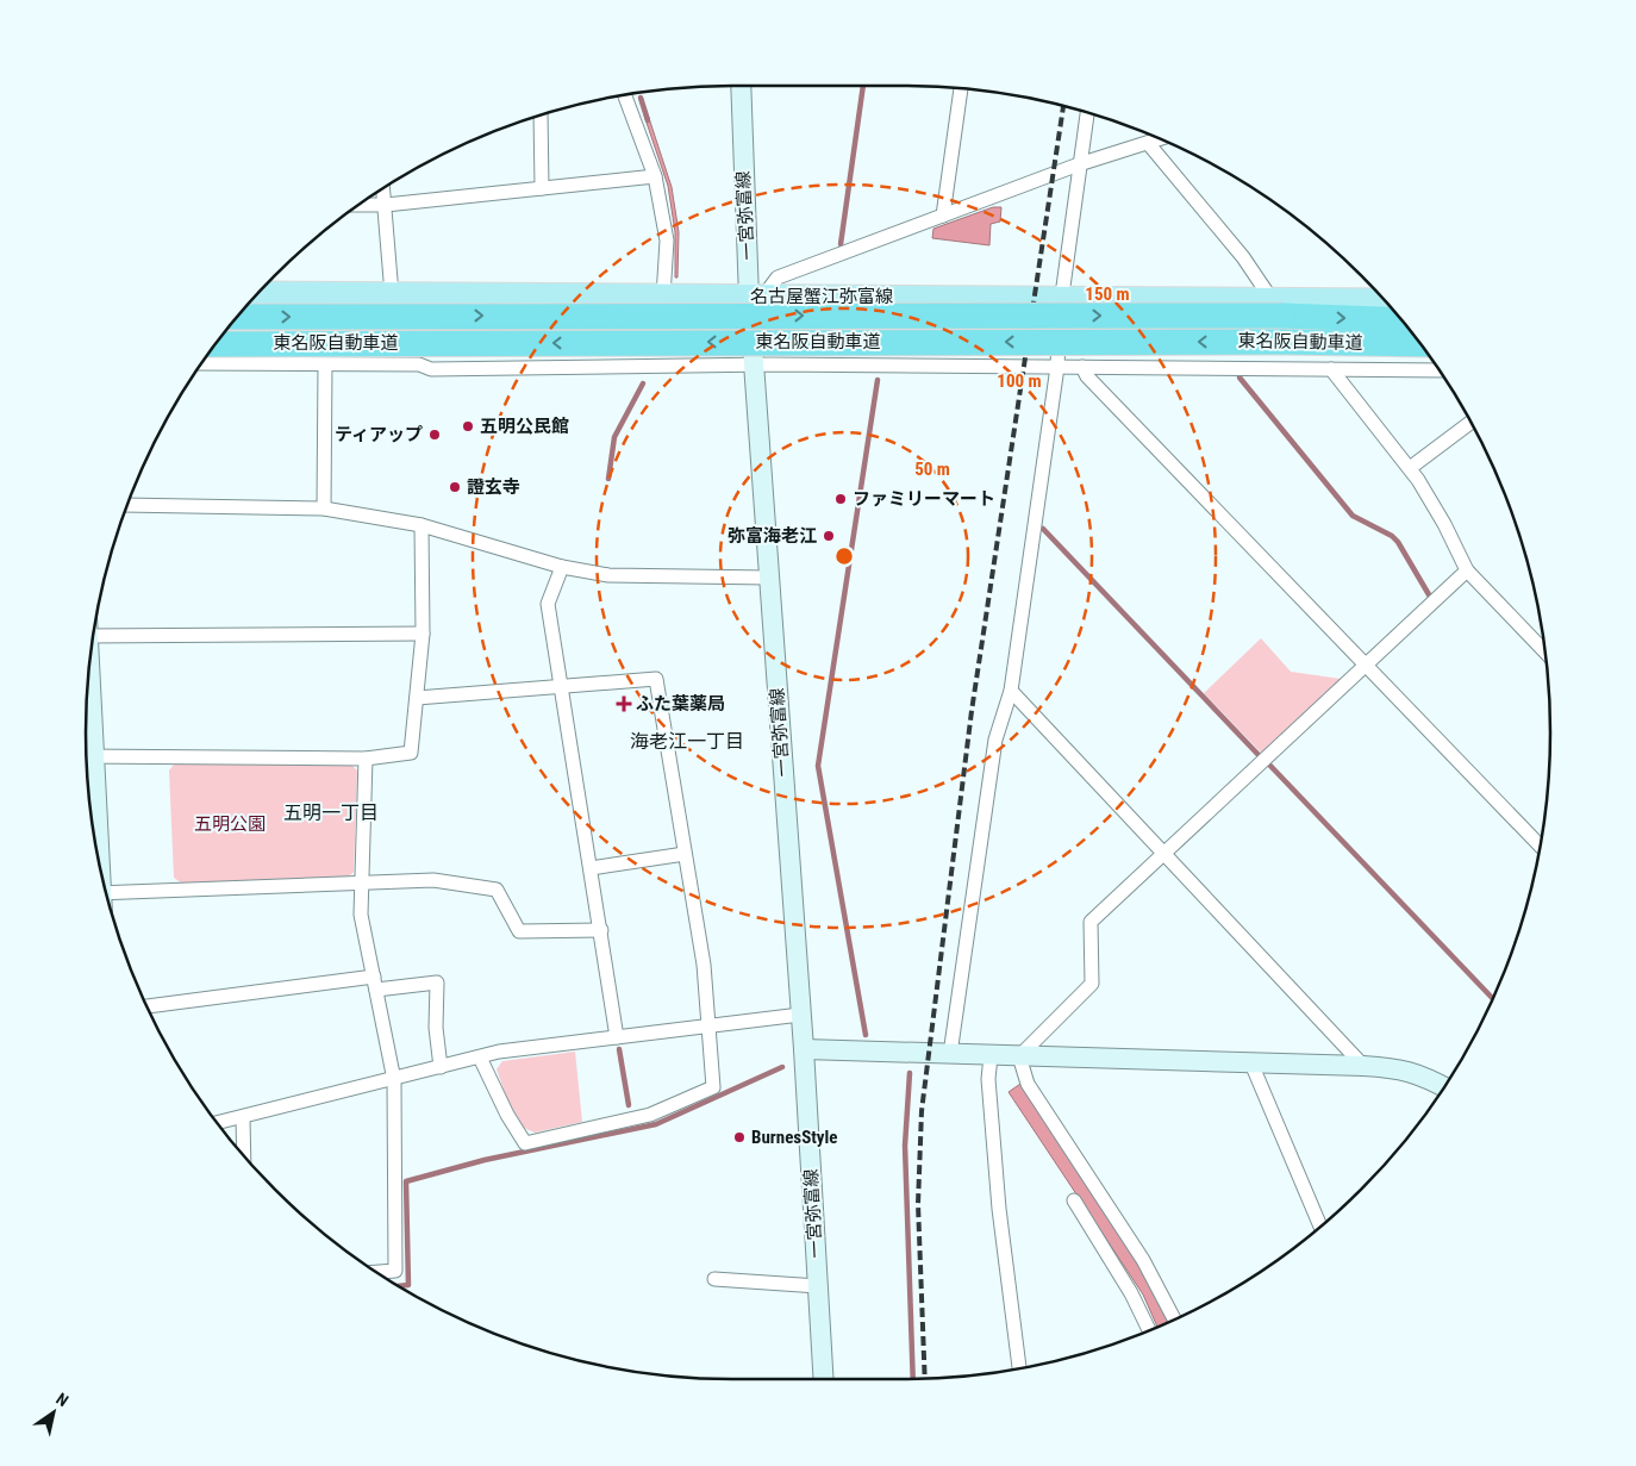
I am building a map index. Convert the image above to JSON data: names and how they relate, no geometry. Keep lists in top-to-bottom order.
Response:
{
  "streets": {
    "highway": ["東名阪自動車道"],
    "main road": ["一宮弥富線", "名古屋蟹江弥富線"]
  },
  "crossings": [
    ["一宮弥富線", "名古屋蟹江弥富線"]
  ],
  "districts": ["海老江一丁目", "五明一丁目"],
  "parks": ["五明公園"],
  "places": {
    "other": [
      "五明公民館",
      "ティアップ",
      "證玄寺",
      "ファミリーマート",
      "弥富海老江",
      "BurnesStyle"
    ],
    "health": ["ふた葉薬局"]
  },
  "north": "top right",
  "rings": ["150 m", "100 m", "50 m"]
}
